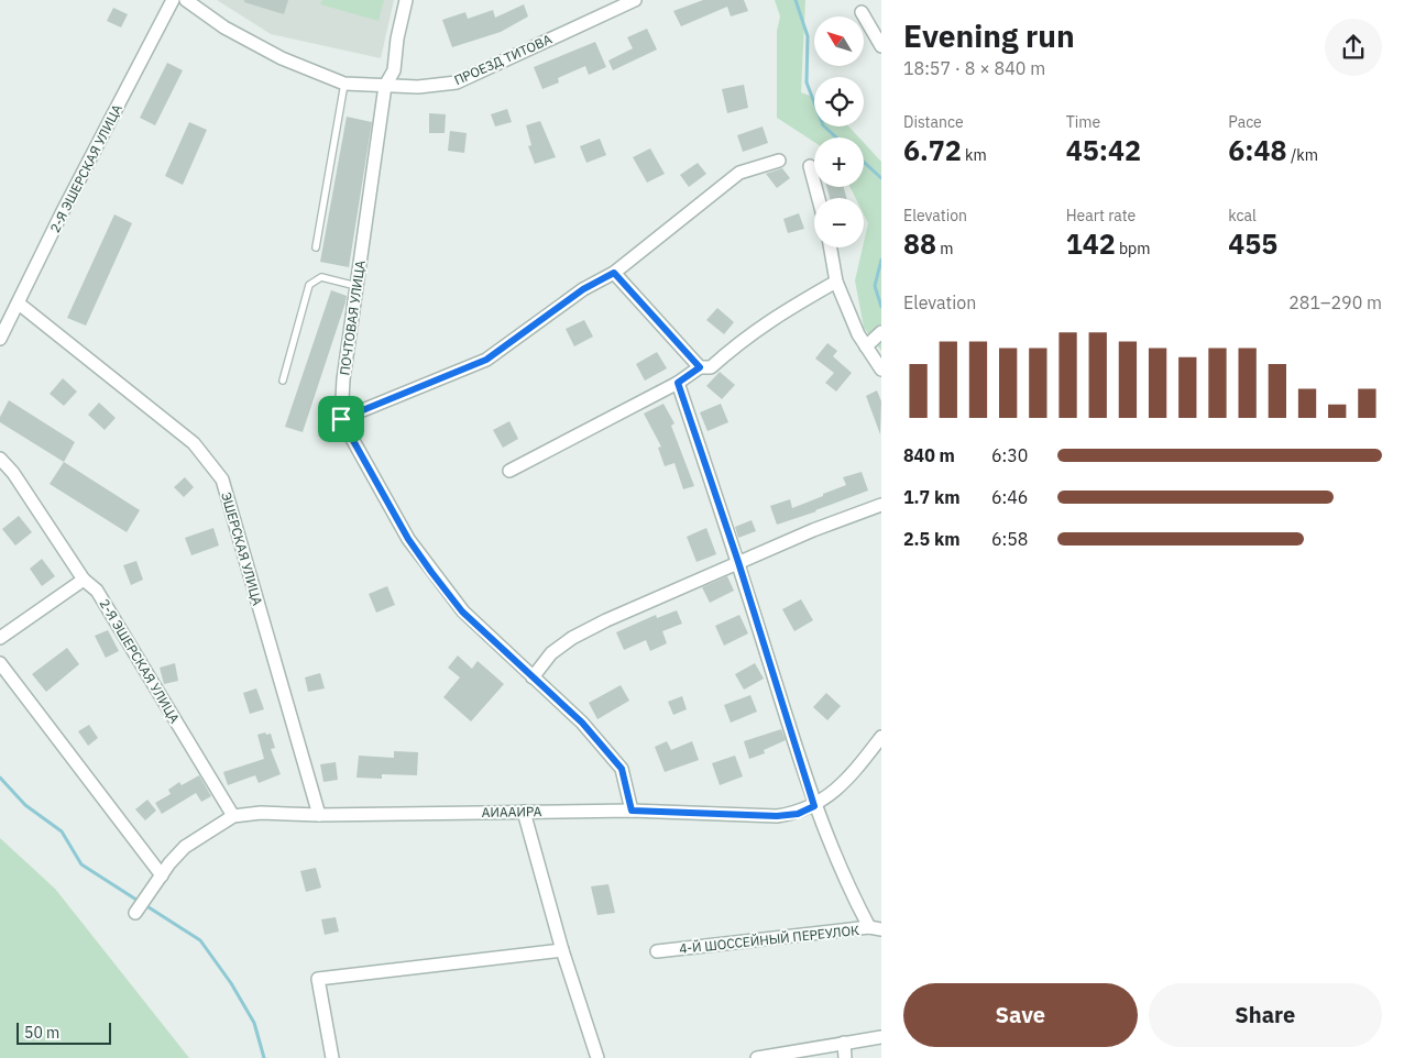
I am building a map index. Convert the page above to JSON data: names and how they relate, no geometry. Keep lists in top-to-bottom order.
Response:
{
  "streets": {
    "street": [
      "ПРОЕЗД ТИТОВА",
      "2-Я ЭШЕРСКАЯ УЛИЦА",
      "ПОЧТОВАЯ УЛИЦА",
      "ЭШЕРСКАЯ УЛИЦА",
      "АИААИРА",
      "4-Й ШОССЕЙНЫЙ ПЕРЕУЛОК"
    ]
  },
  "crossings": [
    ["ПРОЕЗД ТИТОВА", "ПОЧТОВАЯ УЛИЦА"],
    ["2-Я ЭШЕРСКАЯ УЛИЦА", "ЭШЕРСКАЯ УЛИЦА"],
    ["2-Я ЭШЕРСКАЯ УЛИЦА", "АИААИРА"],
    ["ЭШЕРСКАЯ УЛИЦА", "АИААИРА"]
  ],
  "scale_bar": "50 m",
  "north": "top left",
  "page": {
    "heading": ["Evening run", "18:57 · 8 × 840 m"],
    "map_buttons": ["+", "−"],
    "stats": [
      ["Distance", "6.72 km"],
      ["Time", "45:42"],
      ["Pace", "6:48 /km"],
      ["Elevation", "88 m"],
      ["Heart rate", "142 bpm"],
      ["kcal", "455"]
    ],
    "chart": ["Elevation", "281–290 m"],
    "list": [
      {
        "name": "840 m",
        "note": "6:30"
      },
      {
        "name": "1.7 km",
        "note": "6:46"
      },
      {
        "name": "2.5 km",
        "note": "6:58"
      }
    ],
    "buttons": ["Save", "Share"],
    "scale": "50 m"
  }
}
